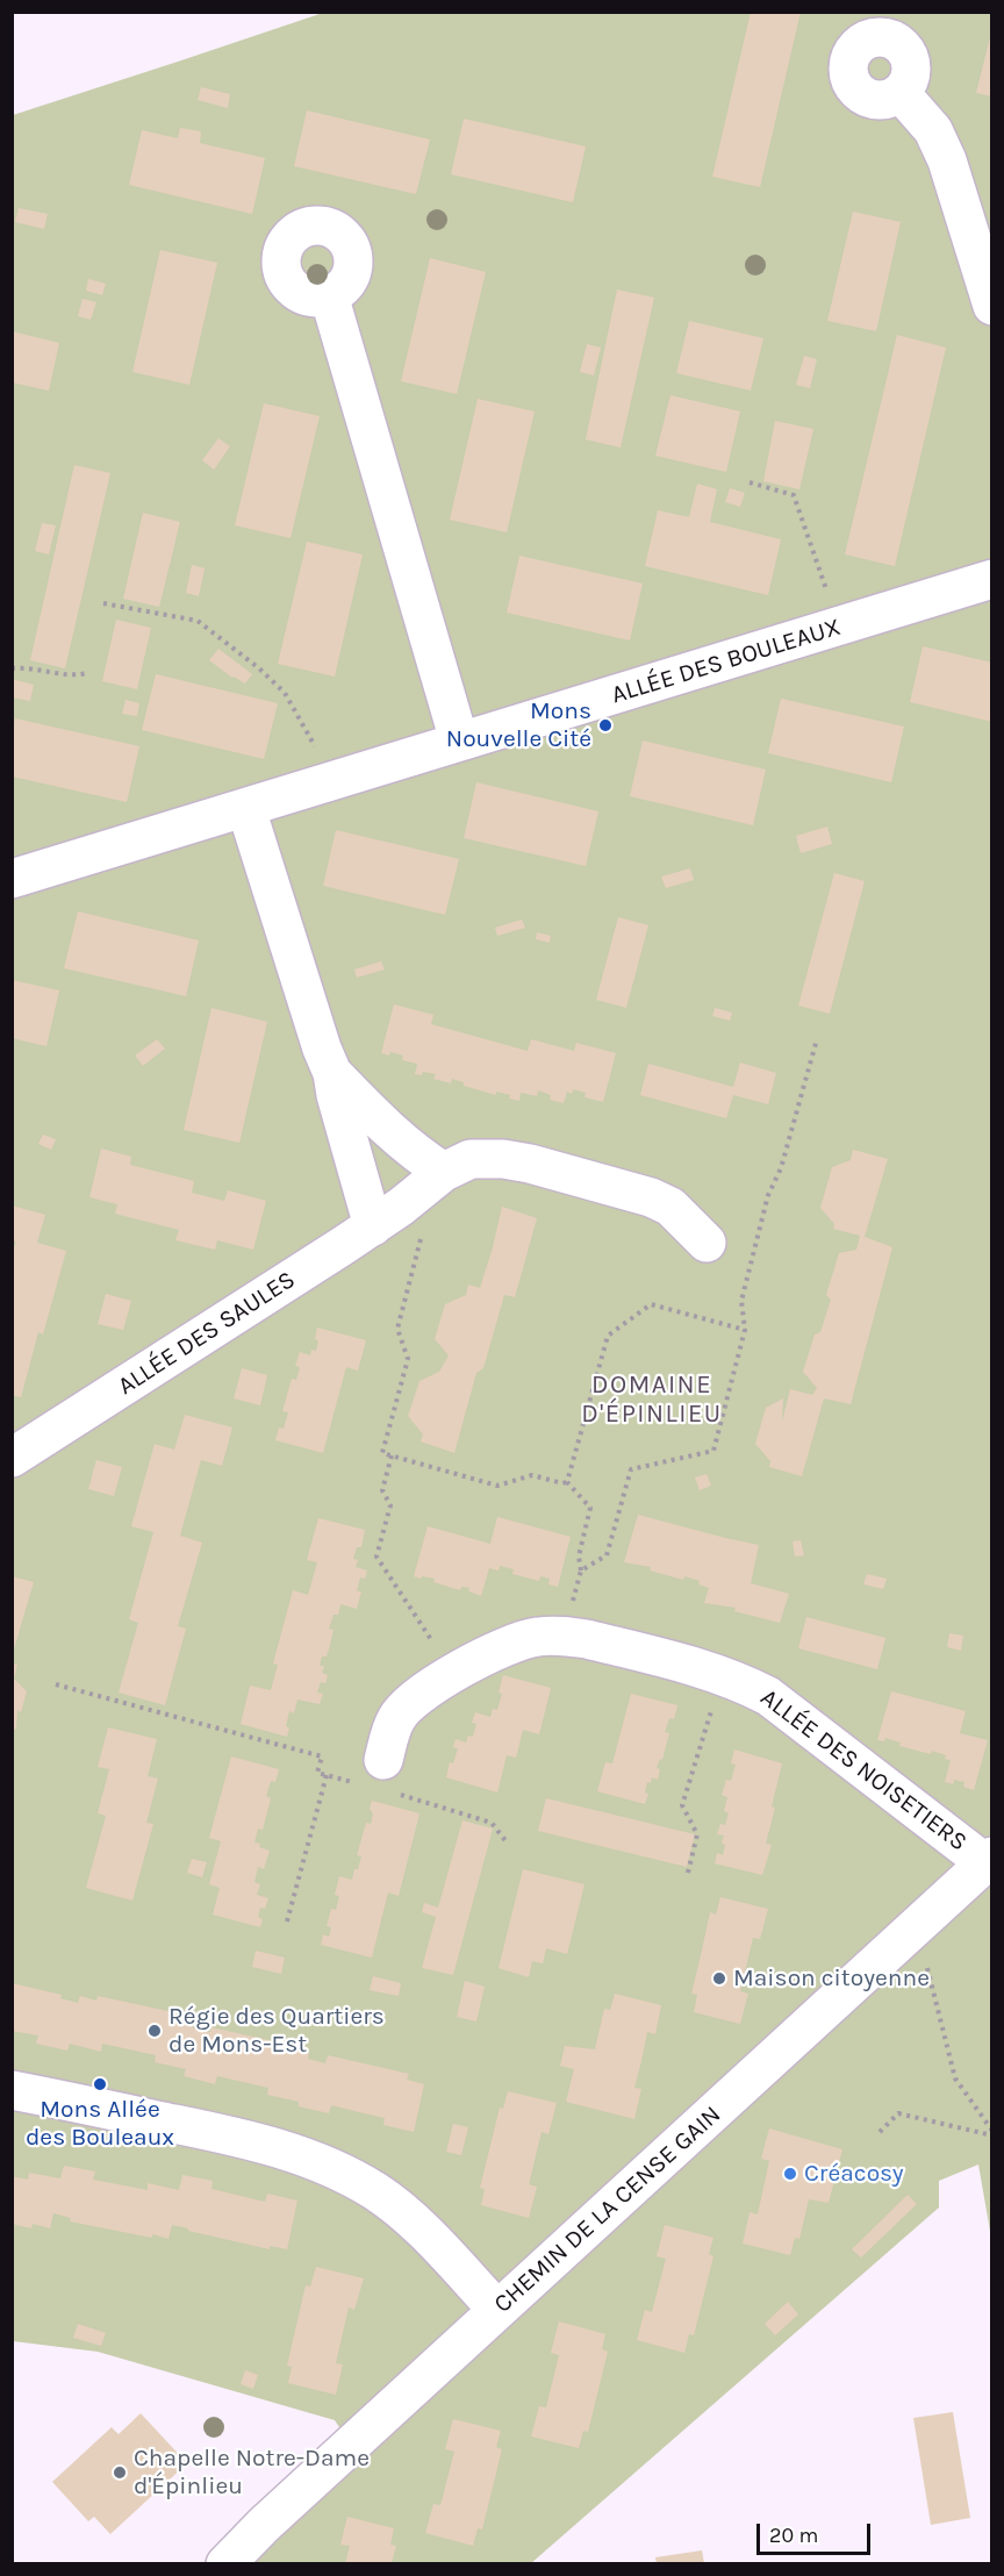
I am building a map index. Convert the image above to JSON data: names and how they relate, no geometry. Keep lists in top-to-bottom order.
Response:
{
  "streets": {
    "street": [
      "ALLÉE DES BOULEAUX",
      "ALLÉE DES SAULES",
      "ALLÉE DES NOISETIERS",
      "CHEMIN DE LA CENSE GAIN"
    ]
  },
  "crossings": [
    ["ALLÉE DES NOISETIERS", "CHEMIN DE LA CENSE GAIN"]
  ],
  "districts": ["DOMAINE D'ÉPINLIEU"],
  "places": [
    "Mons Nouvelle Cité",
    "Maison citoyenne",
    "Régie des Quartiers de Mons-Est",
    "Mons Allée des Bouleaux",
    "Créacosy",
    "Chapelle Notre-Dame d'Épinlieu"
  ],
  "scale_bar": "20 m"
}
